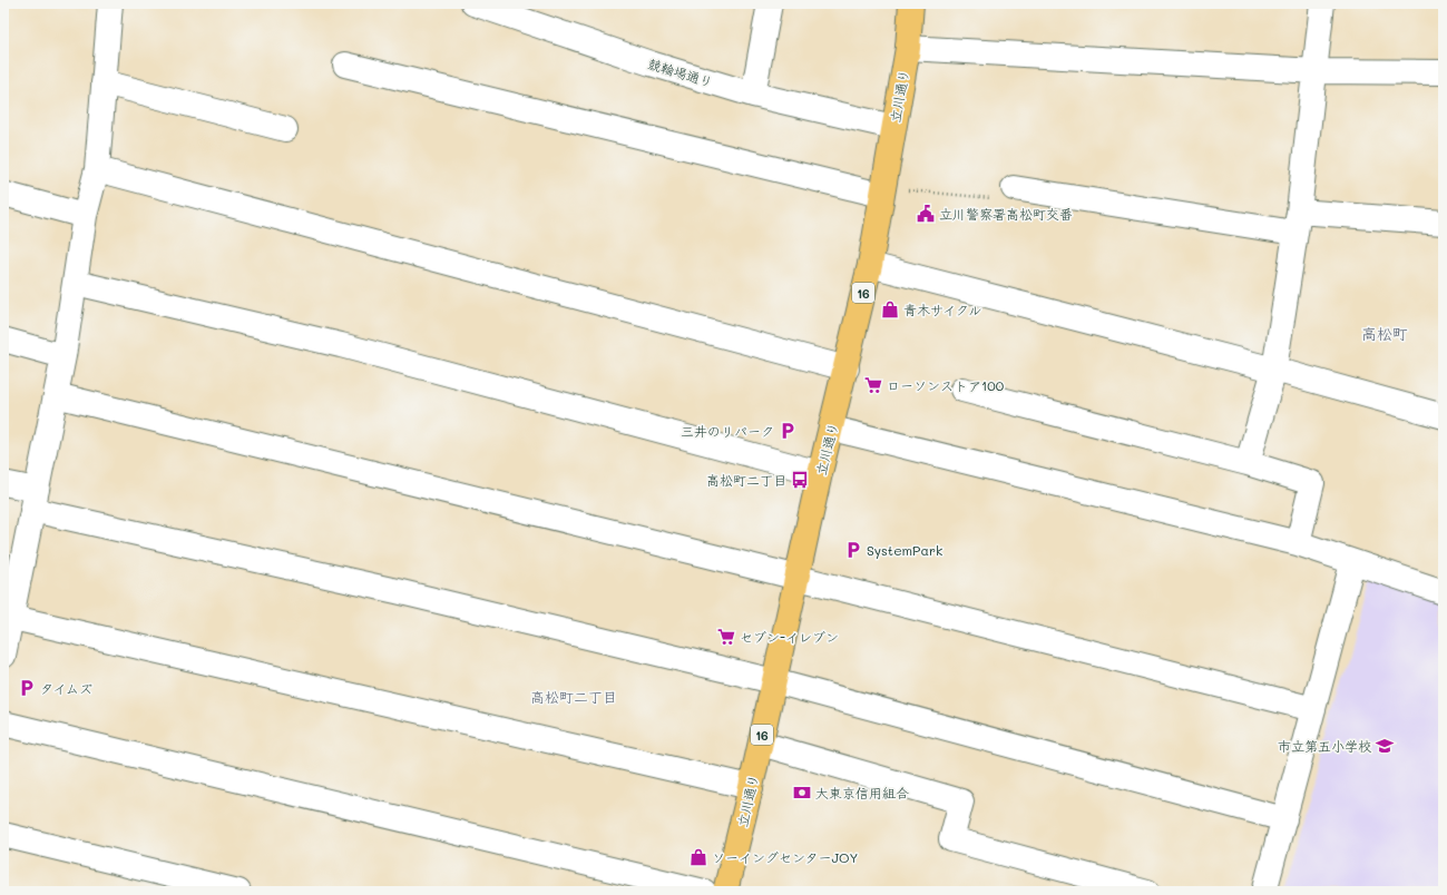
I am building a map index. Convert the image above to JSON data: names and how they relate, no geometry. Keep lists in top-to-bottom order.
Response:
{
  "streets": {
    "main road": ["立川通り", "16"],
    "street": ["競輪場通り"]
  },
  "crossings": [
    ["競輪場通り", "立川通り"]
  ],
  "districts": ["高松町", "高松町二丁目"],
  "places": {
    "public building": ["立川警察署高松町交番"],
    "shop": ["青木サイクル", "ソーイングセンターJOY"],
    "supermarket": ["ローソンストア100", "セブン-イレブン"],
    "parking": ["三井のリパーク", "SystemPark", "タイムズ"],
    "bus stop": ["高松町二丁目"],
    "school or university": ["市立第五小学校"],
    "bank": ["大東京信用組合"]
  }
}
